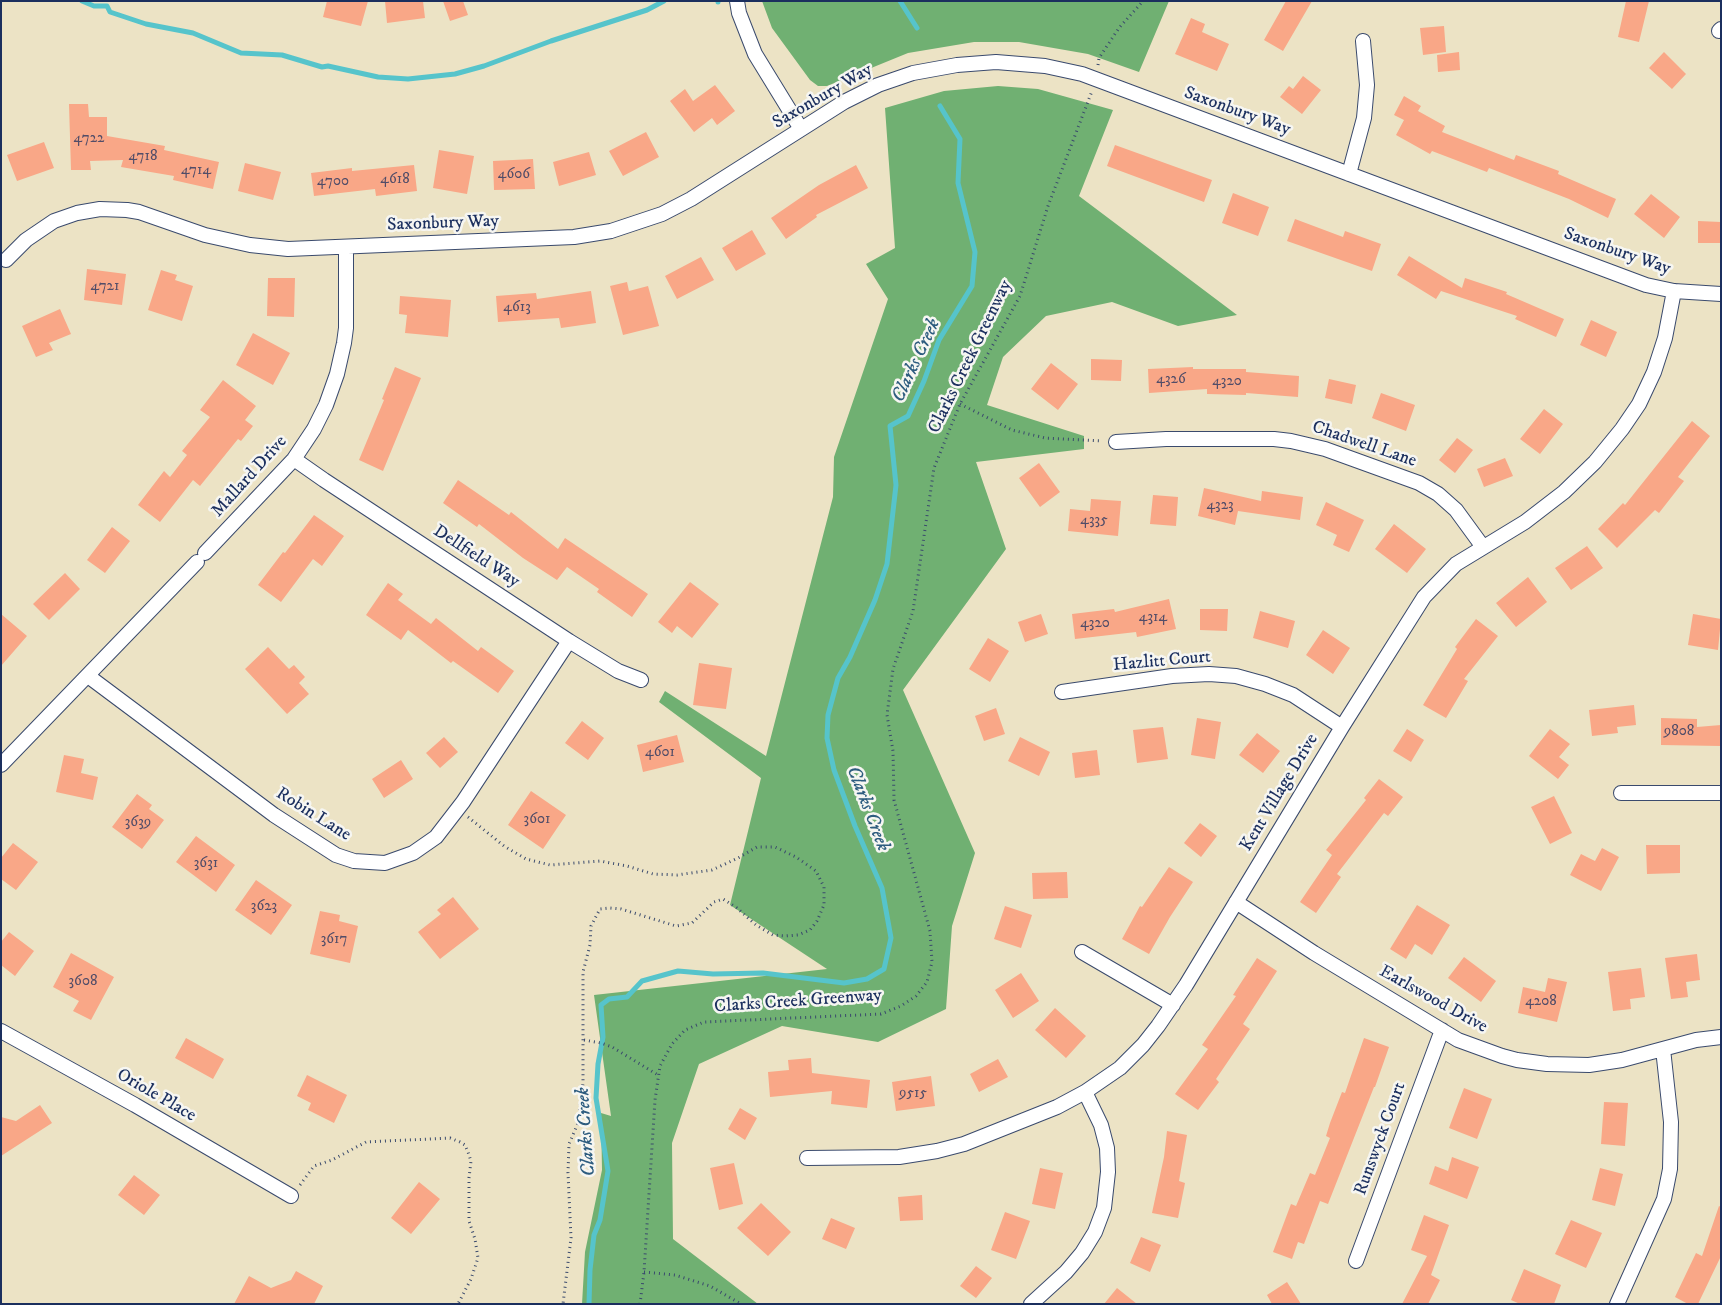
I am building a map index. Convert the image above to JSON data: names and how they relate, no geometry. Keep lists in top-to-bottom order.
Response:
{
  "streets": {
    "street": [
      "Saxonbury Way",
      "Chadwell Lane",
      "Mallard Drive",
      "Dellfield Way",
      "Hazlitt Court",
      "Kent Village Drive",
      "Robin Lane",
      "Earlswood Drive",
      "Oriole Place",
      "Runswyck Court"
    ],
    "path": ["Clarks Creek Greenway"]
  },
  "crossings": [
    ["Saxonbury Way", "Clarks Creek Greenway"],
    ["Saxonbury Way", "Mallard Drive"],
    ["Saxonbury Way", "Kent Village Drive"],
    ["Chadwell Lane", "Kent Village Drive"],
    ["Mallard Drive", "Dellfield Way"],
    ["Mallard Drive", "Robin Lane"],
    ["Dellfield Way", "Robin Lane"],
    ["Hazlitt Court", "Kent Village Drive"],
    ["Kent Village Drive", "Earlswood Drive"],
    ["Earlswood Drive", "Runswyck Court"]
  ],
  "water": ["Clarks Creek"],
  "house_numbers": [
    "4722",
    "4718",
    "4714",
    "4606",
    "4618",
    "4700",
    "4721",
    "4613",
    "4326",
    "4320",
    "4323",
    "4335",
    "4314",
    "4320",
    "9808",
    "4601",
    "3601",
    "3639",
    "3631",
    "3623",
    "3617",
    "3608",
    "4208",
    "9515"
  ]
}
